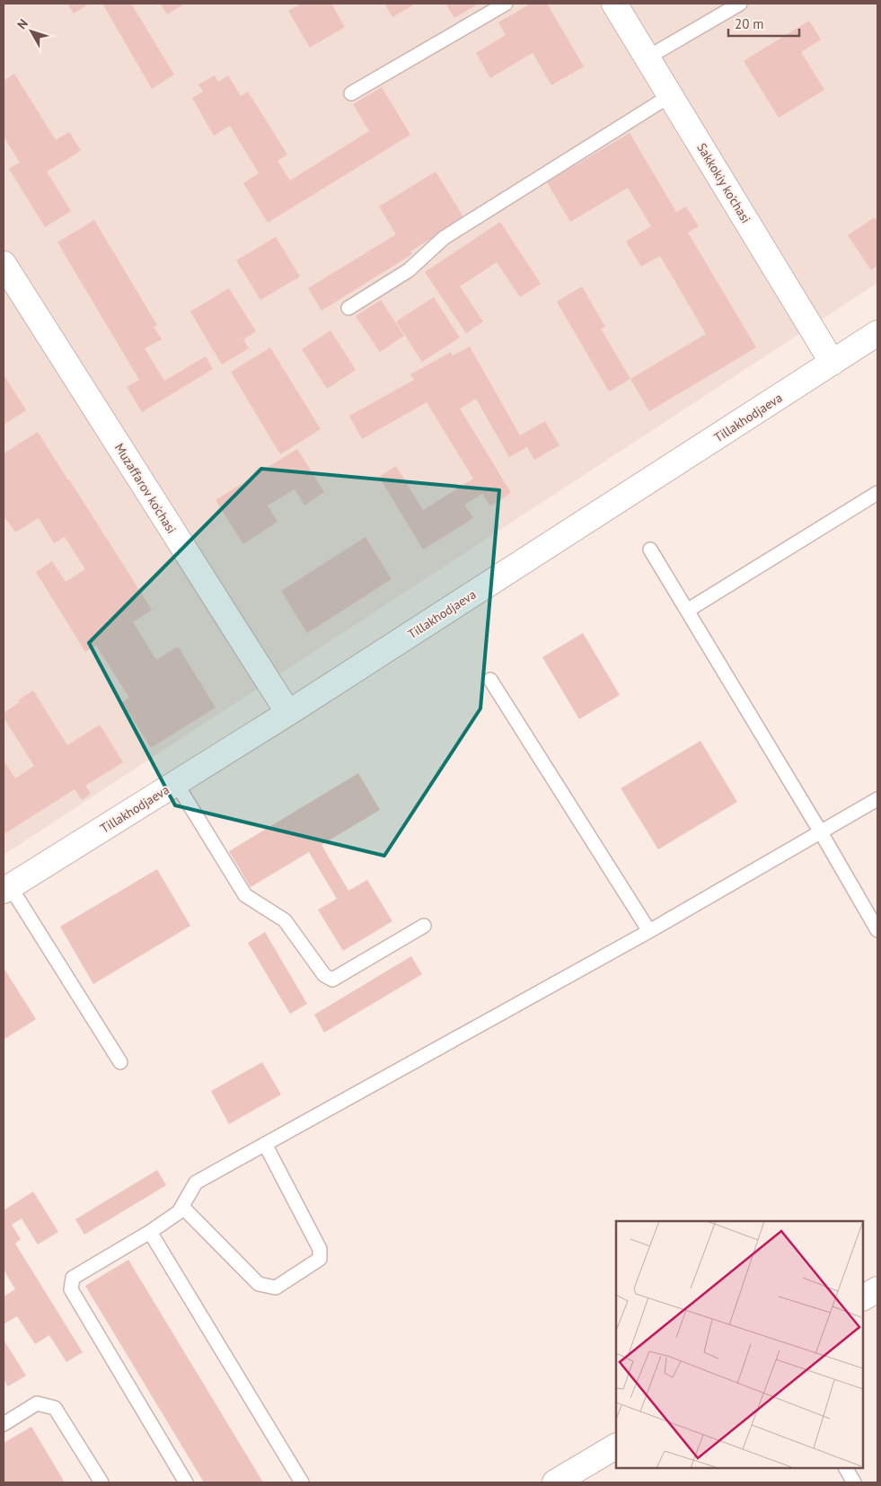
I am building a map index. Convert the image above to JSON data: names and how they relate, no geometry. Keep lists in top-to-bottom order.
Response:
{
  "streets": {
    "street": ["Sakkokiy ko'chasi", "Tillakhodjaeva", "Muzaffarov ko'chasi"]
  },
  "crossings": [
    ["Sakkokiy ko'chasi", "Tillakhodjaeva"],
    ["Tillakhodjaeva", "Muzaffarov ko'chasi"]
  ],
  "scale_bar": "20 m",
  "north": "top left"
}
